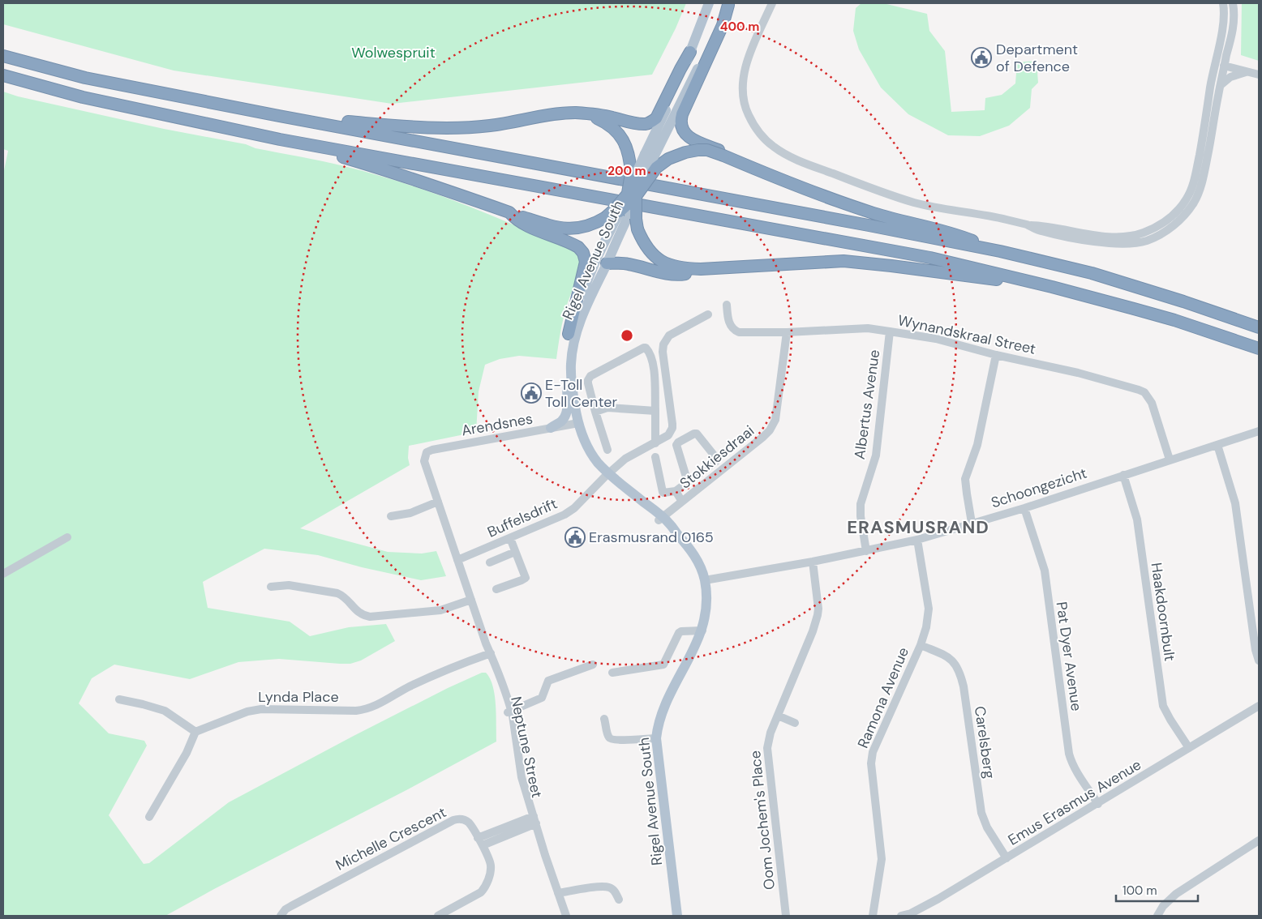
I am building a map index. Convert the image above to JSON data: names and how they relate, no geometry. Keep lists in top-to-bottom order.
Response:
{
  "streets": {
    "main road": ["Rigel Avenue South"],
    "street": [
      "Wynandskraal Street",
      "Albertus Avenue",
      "Arendsnes",
      "Stokkiesdraai",
      "Schoongezicht",
      "Buffelsdrift",
      "Haakdoornbult",
      "Pat Dyer Avenue",
      "Lynda Place",
      "Ramona Avenue",
      "Carelsberg",
      "Neptune Street",
      "Emus Erasmus Avenue",
      "Oom Jochem's Place",
      "Michelle Crescent"
    ]
  },
  "crossings": [
    ["Rigel Avenue South", "Arendsnes"],
    ["Rigel Avenue South", "Stokkiesdraai"],
    ["Rigel Avenue South", "Schoongezicht"],
    ["Rigel Avenue South", "Buffelsdrift"],
    ["Wynandskraal Street", "Albertus Avenue"],
    ["Wynandskraal Street", "Stokkiesdraai"],
    ["Wynandskraal Street", "Schoongezicht"],
    ["Albertus Avenue", "Schoongezicht"],
    ["Arendsnes", "Neptune Street"],
    ["Schoongezicht", "Haakdoornbult"],
    ["Schoongezicht", "Pat Dyer Avenue"],
    ["Schoongezicht", "Ramona Avenue"],
    ["Schoongezicht", "Oom Jochem's Place"],
    ["Buffelsdrift", "Neptune Street"],
    ["Haakdoornbult", "Emus Erasmus Avenue"],
    ["Pat Dyer Avenue", "Emus Erasmus Avenue"],
    ["Lynda Place", "Neptune Street"],
    ["Ramona Avenue", "Carelsberg"],
    ["Carelsberg", "Emus Erasmus Avenue"]
  ],
  "districts": ["ERASMUSRAND"],
  "parks": ["Wolwespruit"],
  "places": {
    "public building": ["Department of Defence", "E-Toll Toll Center", "Erasmusrand 0165"]
  },
  "scale_bar": "100 m",
  "rings": ["400 m", "200 m"]
}
